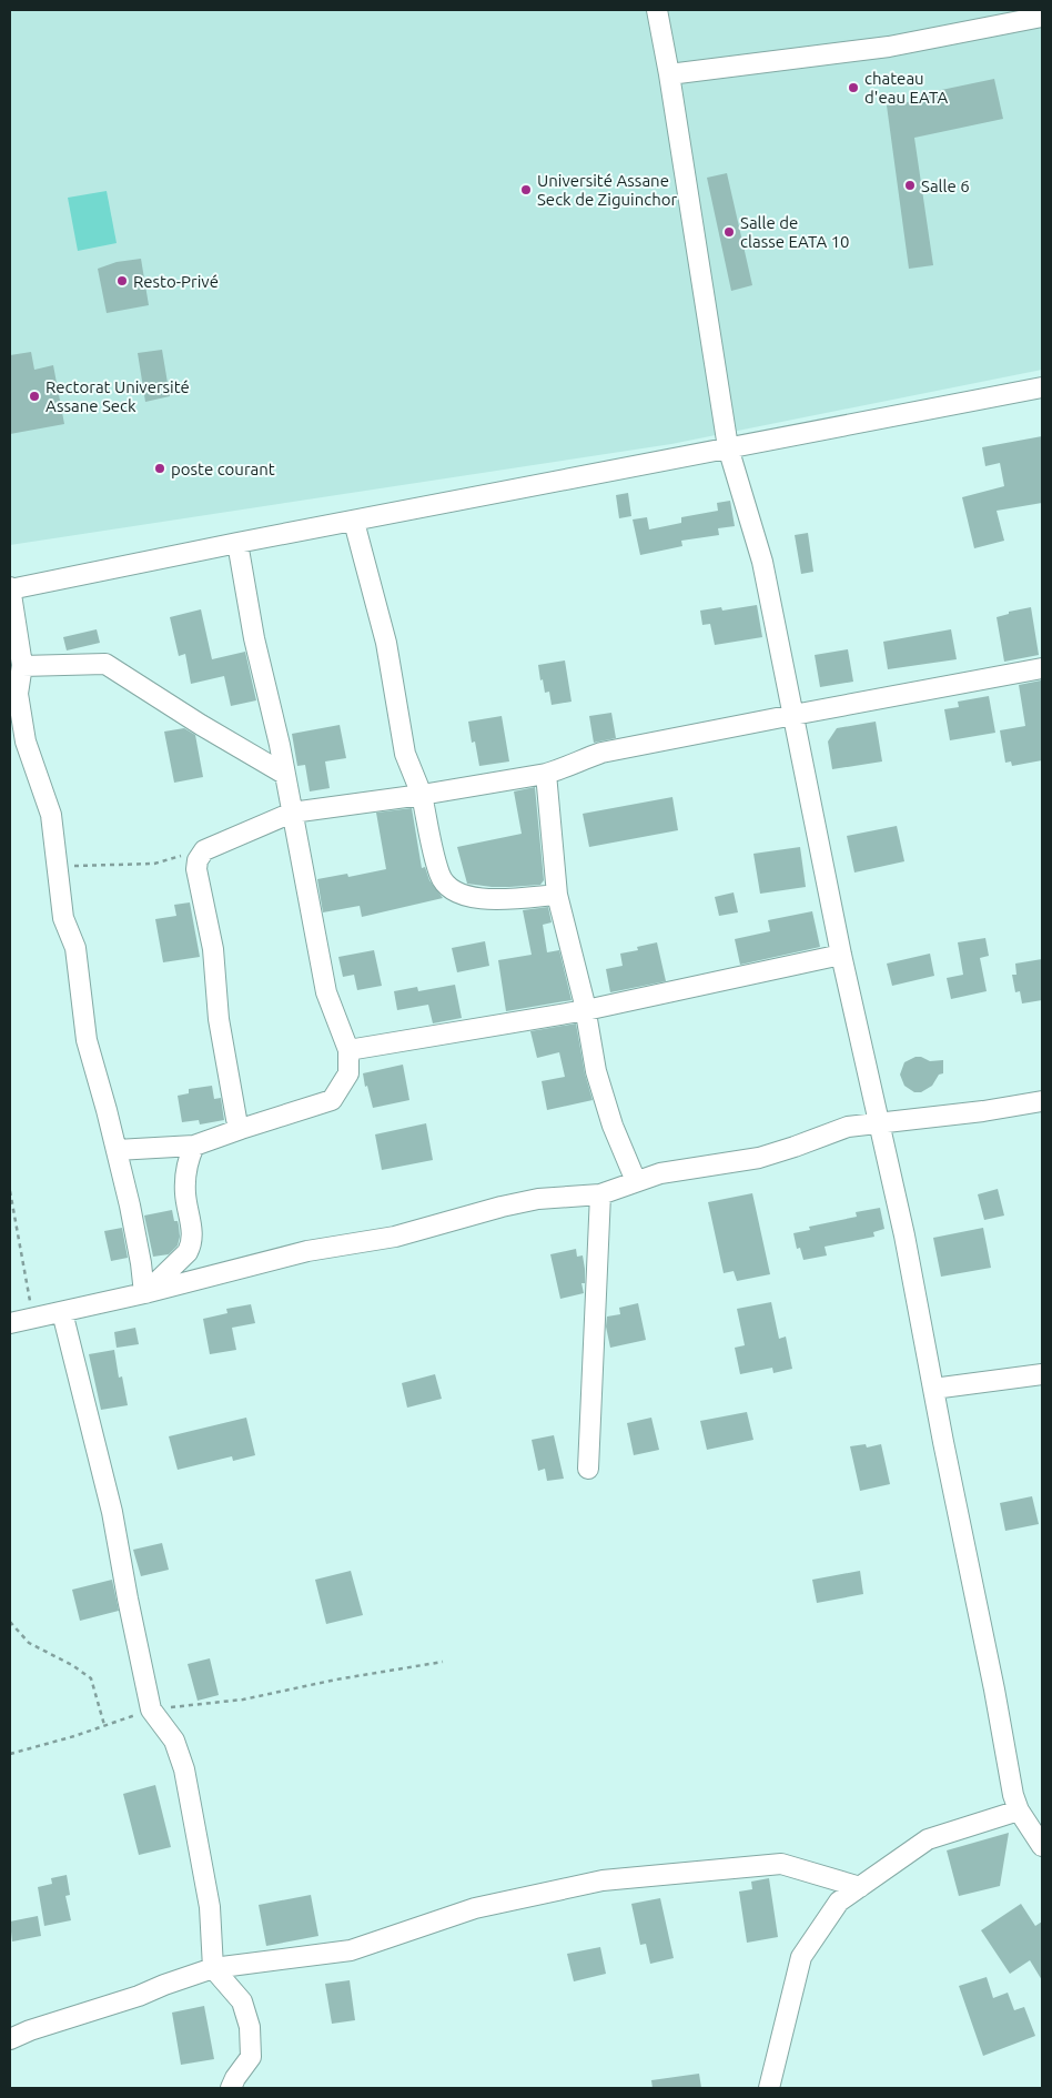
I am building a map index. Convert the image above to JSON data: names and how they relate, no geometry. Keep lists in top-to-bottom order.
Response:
{
  "places": [
    "chateau d'eau EATA",
    "Salle 6",
    "Université Assane Seck de Ziguinchor",
    "Salle de classe EATA 10",
    "Resto-Privé",
    "Rectorat Université Assane Seck",
    "poste courant"
  ]
}
